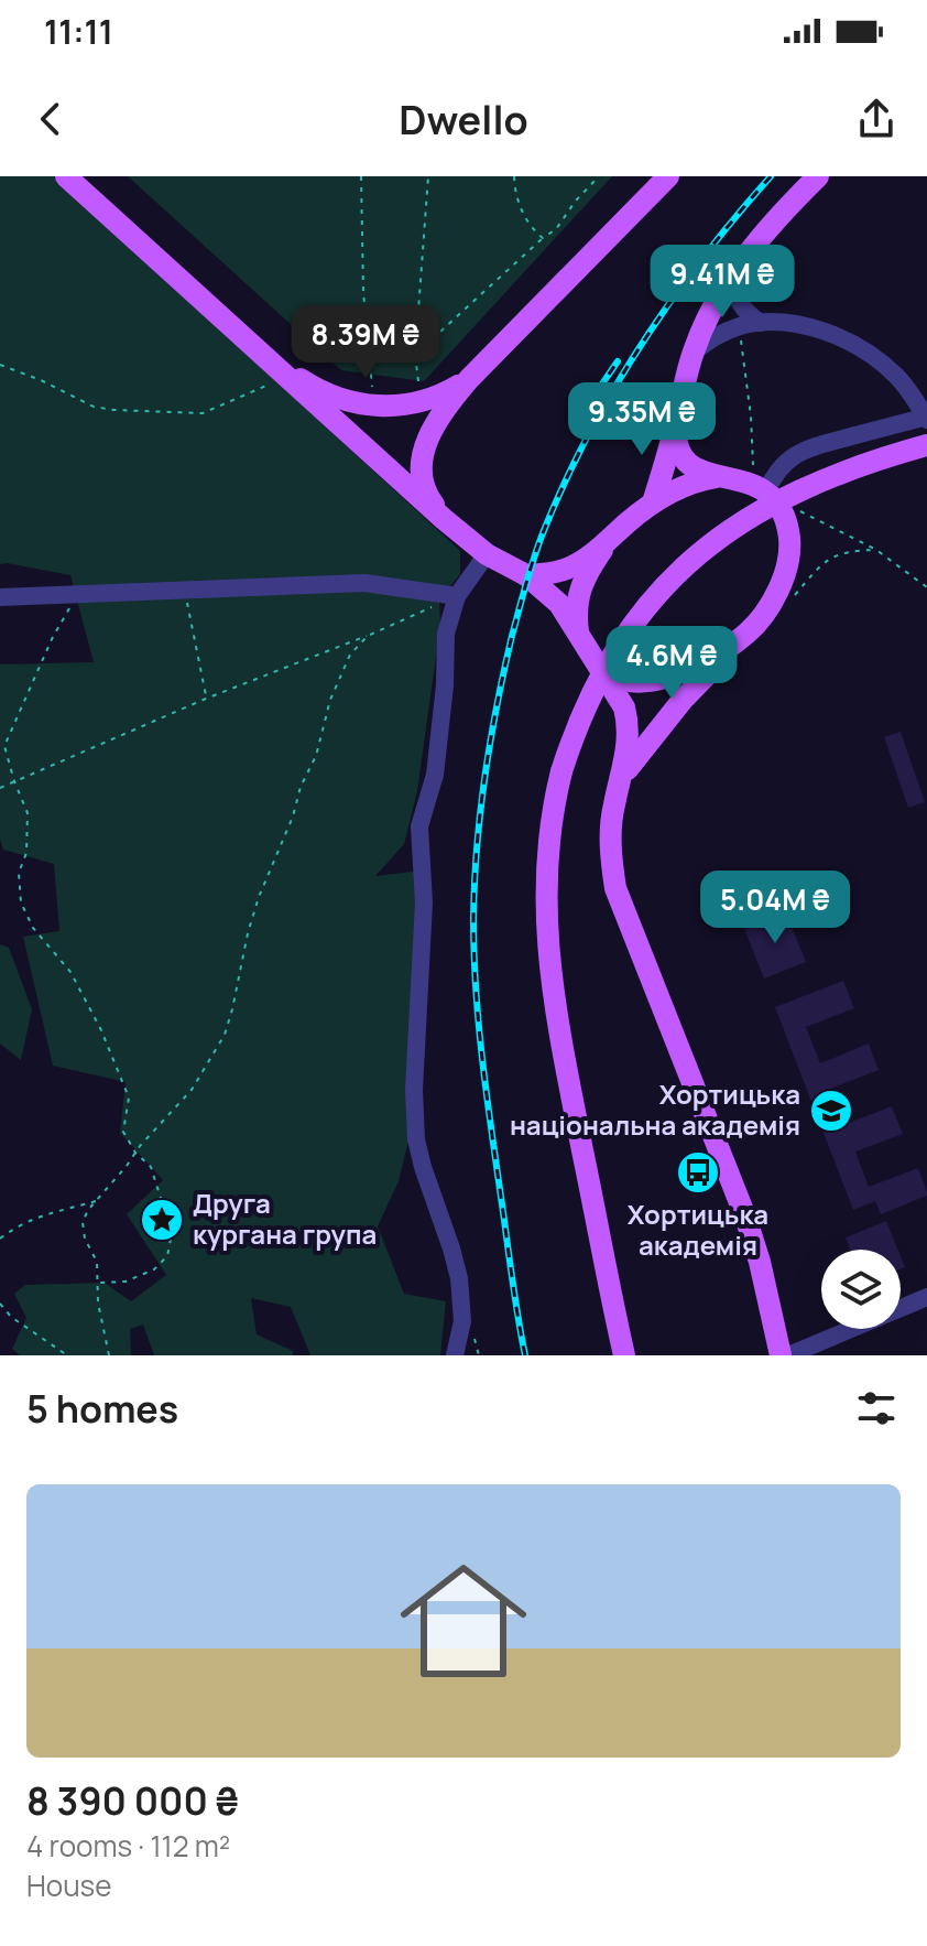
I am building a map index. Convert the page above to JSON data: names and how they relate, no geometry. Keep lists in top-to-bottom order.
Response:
{
  "places": {
    "school or university": ["Хортицька національна академія"],
    "bus stop": ["Хортицька академія"],
    "place": ["Друга кургана група"]
  },
  "page": {
    "status": "11:11",
    "header": "Dwello",
    "price": [
      "9.41M ₴",
      "8.39M ₴",
      "9.35M ₴",
      "4.6M ₴",
      "5.04M ₴"
    ],
    "heading": "5 homes",
    "list": [
      {
        "name": "8 390 000 ₴",
        "note": "4 rooms · 112 m² · House"
      }
    ]
  }
}
